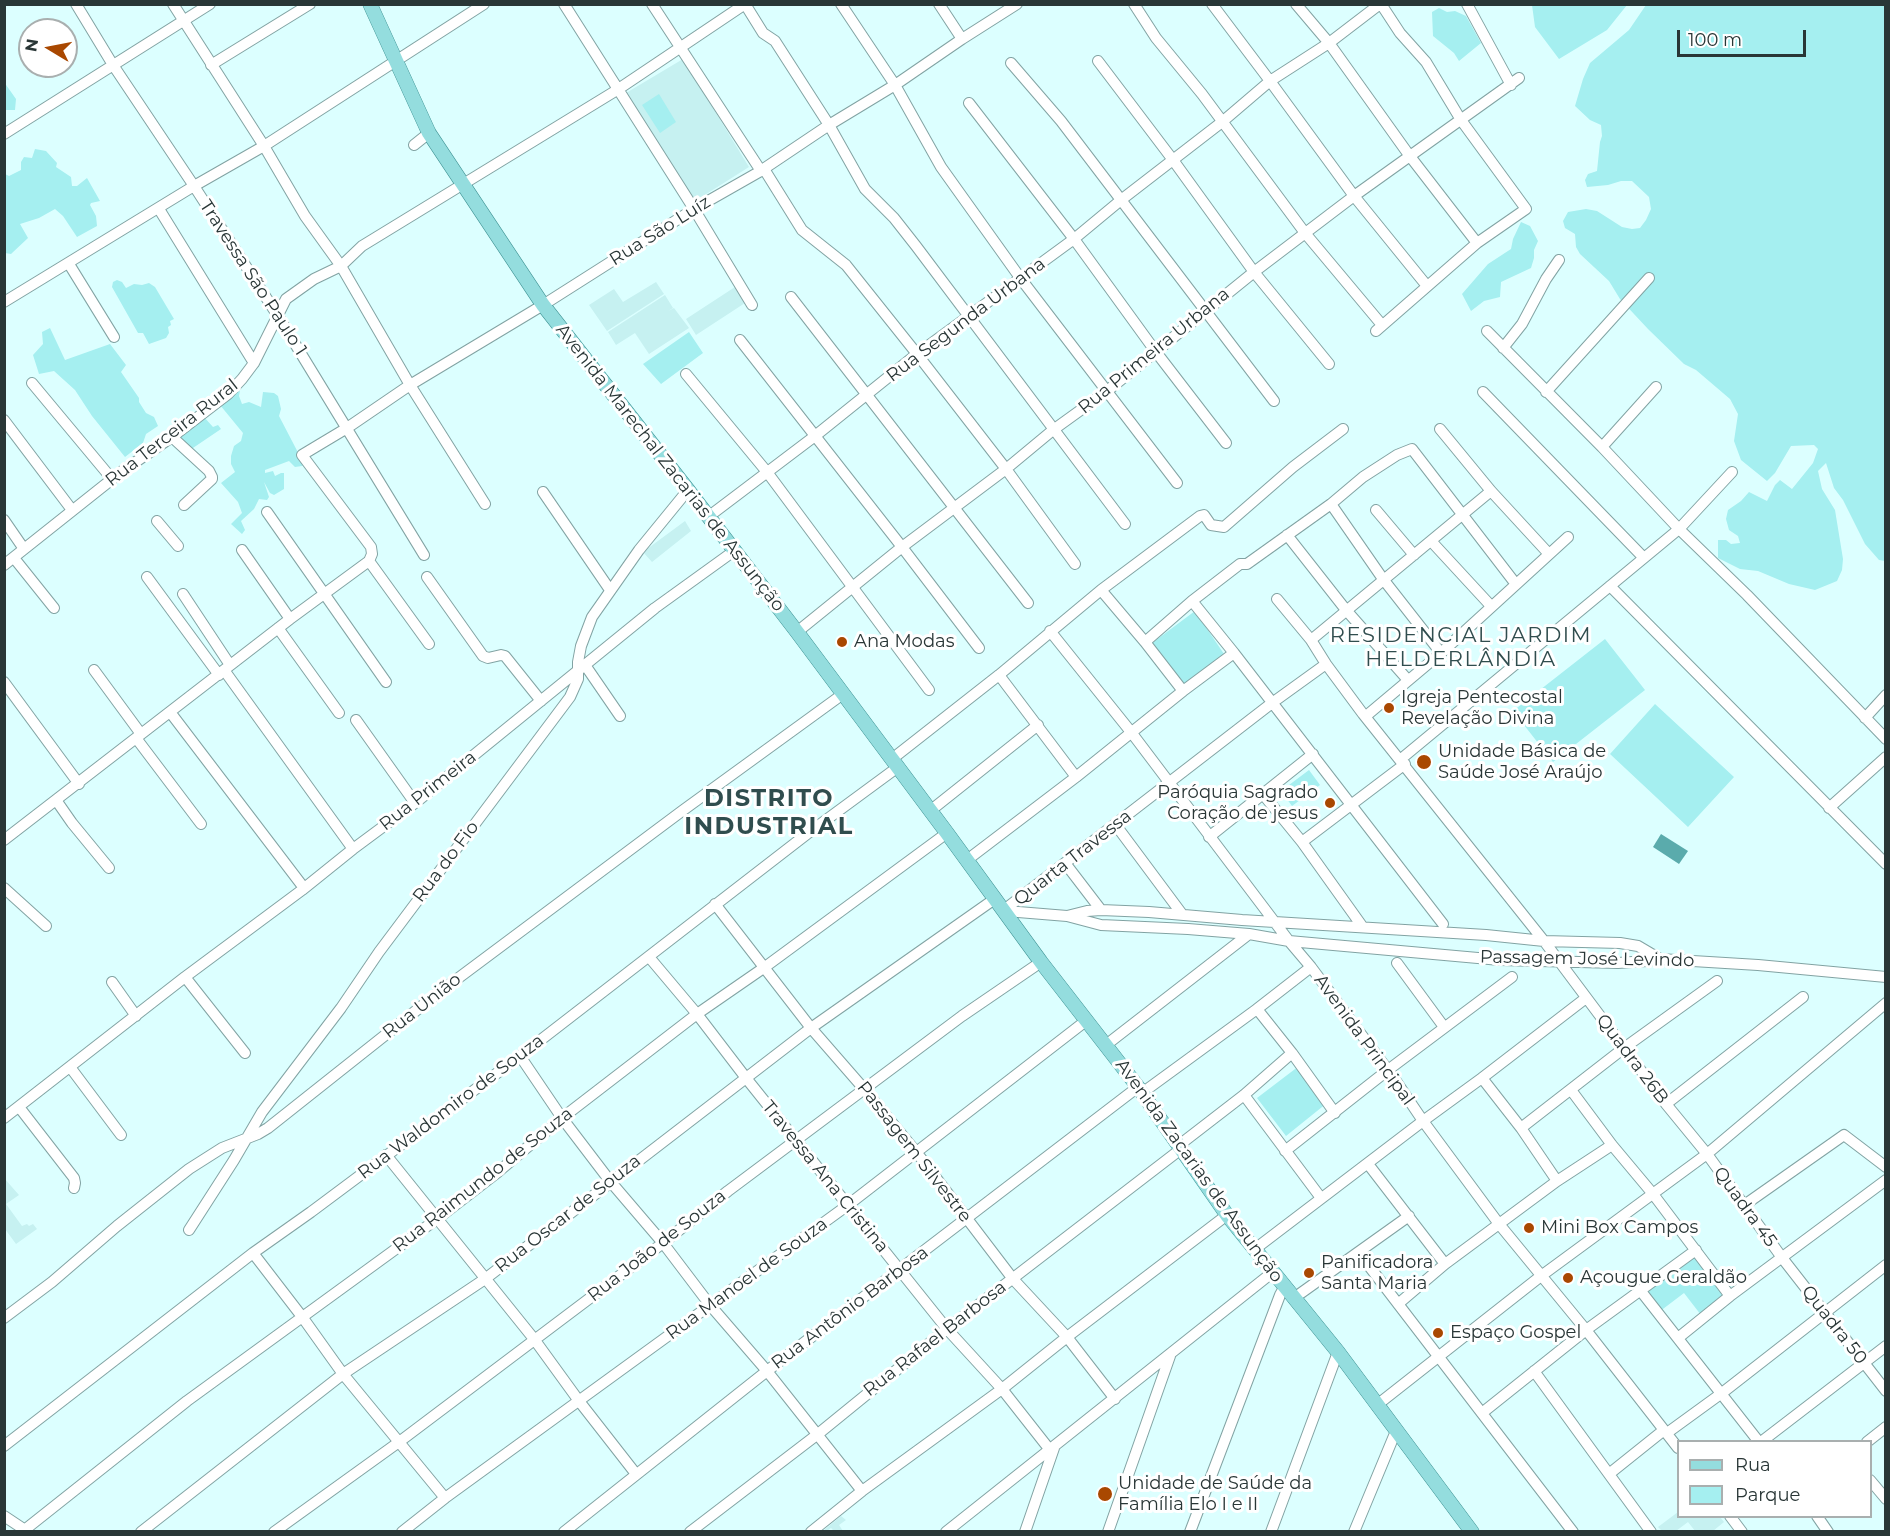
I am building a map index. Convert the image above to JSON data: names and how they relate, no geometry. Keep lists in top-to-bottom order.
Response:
{
  "streets": {
    "main road": ["Avenida Marechal Zacarias de Assunção", "Avenida Zacarias de Assunção"],
    "street": [
      "Rua São Luíz",
      "Travessa São Paulo 1",
      "Rua Segunda Urbana",
      "Rua Primeira Urbana",
      "Rua Terceira Rural",
      "Rua Primeira",
      "Quarta Travessa",
      "Rua do Fio",
      "Passagem José Levindo",
      "Rua União",
      "Avenida Principal",
      "Quadra 26B",
      "Rua Waldomiro de Souza",
      "Passagem Silvestre",
      "Travessa Ana Cristina",
      "Rua Raimundo de Souza",
      "Quadra 45",
      "Rua Oscar de Souza",
      "Rua João de Souza",
      "Rua Manoel de Souza",
      "Rua Antônio Barbosa",
      "Quadra 50",
      "Rua Rafael Barbosa"
    ]
  },
  "crossings": [
    ["Rua São Luíz", "Travessa São Paulo 1"],
    ["Rua São Luíz", "Avenida Marechal Zacarias de Assunção"],
    ["Travessa São Paulo 1", "Rua Terceira Rural"],
    ["Rua Segunda Urbana", "Avenida Marechal Zacarias de Assunção"],
    ["Rua Primeira Urbana", "Avenida Marechal Zacarias de Assunção"],
    ["Rua Terceira Rural", "Avenida Marechal Zacarias de Assunção"],
    ["Avenida Marechal Zacarias de Assunção", "Rua Primeira"],
    ["Avenida Marechal Zacarias de Assunção", "Quarta Travessa"],
    ["Avenida Marechal Zacarias de Assunção", "Rua do Fio"],
    ["Avenida Marechal Zacarias de Assunção", "Rua União"],
    ["Avenida Marechal Zacarias de Assunção", "Rua Waldomiro de Souza"],
    ["Avenida Marechal Zacarias de Assunção", "Avenida Zacarias de Assunção"],
    ["Avenida Marechal Zacarias de Assunção", "Rua Raimundo de Souza"],
    ["Avenida Marechal Zacarias de Assunção", "Rua Oscar de Souza"],
    ["Rua Primeira", "Rua do Fio"],
    ["Quarta Travessa", "Avenida Principal"],
    ["Quarta Travessa", "Quadra 26B"],
    ["Quarta Travessa", "Avenida Zacarias de Assunção"],
    ["Rua do Fio", "Rua União"],
    ["Passagem José Levindo", "Avenida Principal"],
    ["Passagem José Levindo", "Quadra 26B"],
    ["Avenida Principal", "Rua Waldomiro de Souza"],
    ["Avenida Principal", "Rua Antônio Barbosa"],
    ["Quadra 26B", "Quadra 45"],
    ["Rua Waldomiro de Souza", "Passagem Silvestre"],
    ["Rua Waldomiro de Souza", "Travessa Ana Cristina"],
    ["Passagem Silvestre", "Rua Raimundo de Souza"],
    ["Passagem Silvestre", "Rua Oscar de Souza"],
    ["Passagem Silvestre", "Rua João de Souza"],
    ["Passagem Silvestre", "Rua Manoel de Souza"],
    ["Passagem Silvestre", "Rua Antônio Barbosa"],
    ["Passagem Silvestre", "Rua Rafael Barbosa"],
    ["Avenida Zacarias de Assunção", "Rua João de Souza"],
    ["Avenida Zacarias de Assunção", "Rua Manoel de Souza"],
    ["Avenida Zacarias de Assunção", "Rua Antônio Barbosa"],
    ["Avenida Zacarias de Assunção", "Rua Rafael Barbosa"],
    ["Travessa Ana Cristina", "Rua Raimundo de Souza"],
    ["Travessa Ana Cristina", "Rua Oscar de Souza"],
    ["Travessa Ana Cristina", "Rua João de Souza"],
    ["Travessa Ana Cristina", "Rua Manoel de Souza"],
    ["Travessa Ana Cristina", "Rua Antônio Barbosa"],
    ["Travessa Ana Cristina", "Rua Rafael Barbosa"],
    ["Quadra 45", "Quadra 50"]
  ],
  "districts": ["RESIDENCIAL JARDIM HELDERLÂNDIA", "DISTRITO INDUSTRIAL"],
  "places": [
    "Ana Modas",
    "Igreja Pentecostal Revelação Divina",
    "Unidade Básica de Saúde José Araújo",
    "Paróquia Sagrado Coração de jesus",
    "Mini Box Campos",
    "Panificadora Santa Maria",
    "Açougue Geraldão",
    "Espaço Gospel",
    "Unidade de Saúde da Família Elo I e II"
  ],
  "legend": ["Rua", "Parque"],
  "scale_bar": "100 m",
  "north": "left"
}
